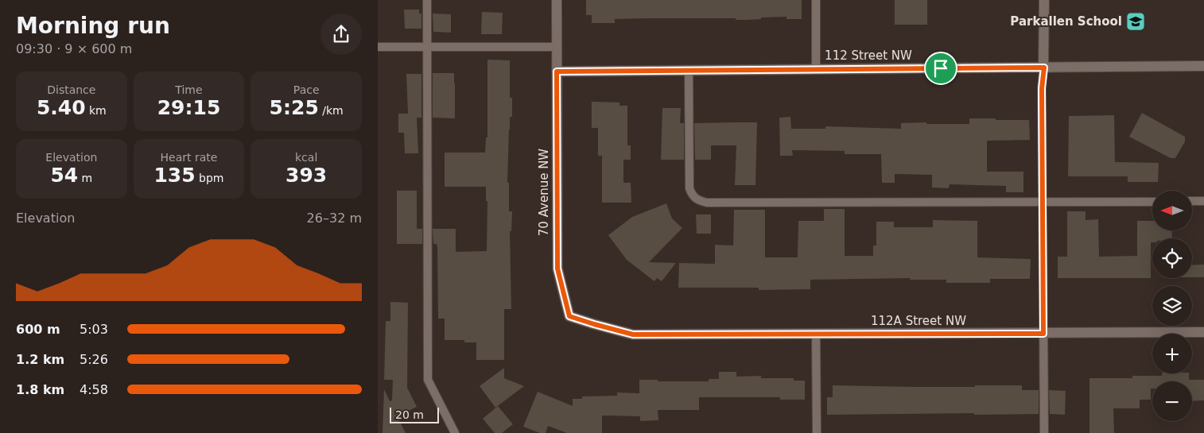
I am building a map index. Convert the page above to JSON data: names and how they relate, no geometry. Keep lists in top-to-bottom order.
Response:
{
  "streets": {
    "street": ["112 Street NW", "70 Avenue NW", "112A Street NW"]
  },
  "crossings": [
    ["112 Street NW", "70 Avenue NW"],
    ["70 Avenue NW", "112A Street NW"]
  ],
  "places": {
    "school or university": ["Parkallen School"]
  },
  "scale_bar": "20 m",
  "north": "left",
  "page": {
    "heading": ["Morning run", "09:30 · 9 × 600 m"],
    "stats": [
      ["Distance", "5.40 km"],
      ["Time", "29:15"],
      ["Pace", "5:25 /km"],
      ["Elevation", "54 m"],
      ["Heart rate", "135 bpm"],
      ["kcal", "393"]
    ],
    "map_buttons": ["+", "−"],
    "chart": ["Elevation", "26–32 m"],
    "list": [
      {
        "name": "600 m",
        "note": "5:03"
      },
      {
        "name": "1.2 km",
        "note": "5:26"
      },
      {
        "name": "1.8 km",
        "note": "4:58"
      }
    ],
    "scale": "20 m"
  }
}
